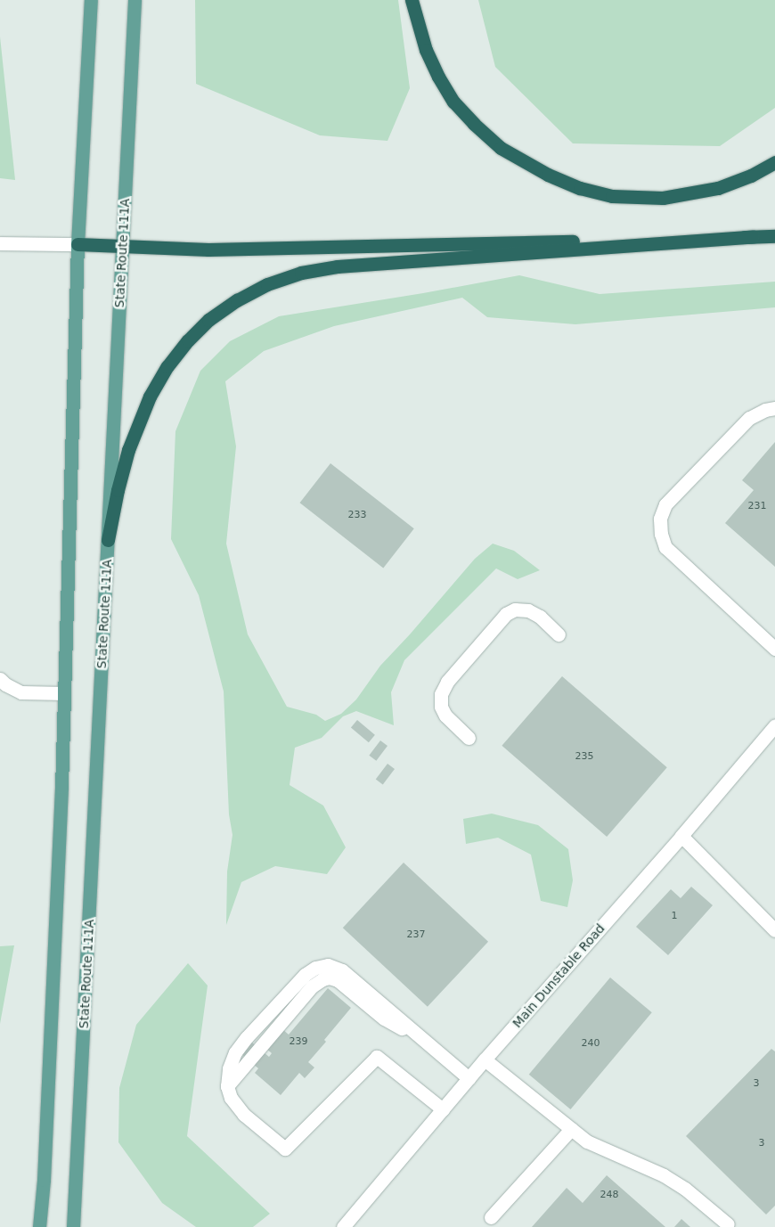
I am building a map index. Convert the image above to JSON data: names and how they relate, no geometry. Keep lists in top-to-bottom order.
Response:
{
  "streets": {
    "main road": ["State Route 111A"],
    "street": ["Main Dunstable Road"]
  },
  "house_numbers": [
    "231",
    "233",
    "235",
    "1",
    "237",
    "239",
    "240",
    "3",
    "3",
    "248"
  ]
}
